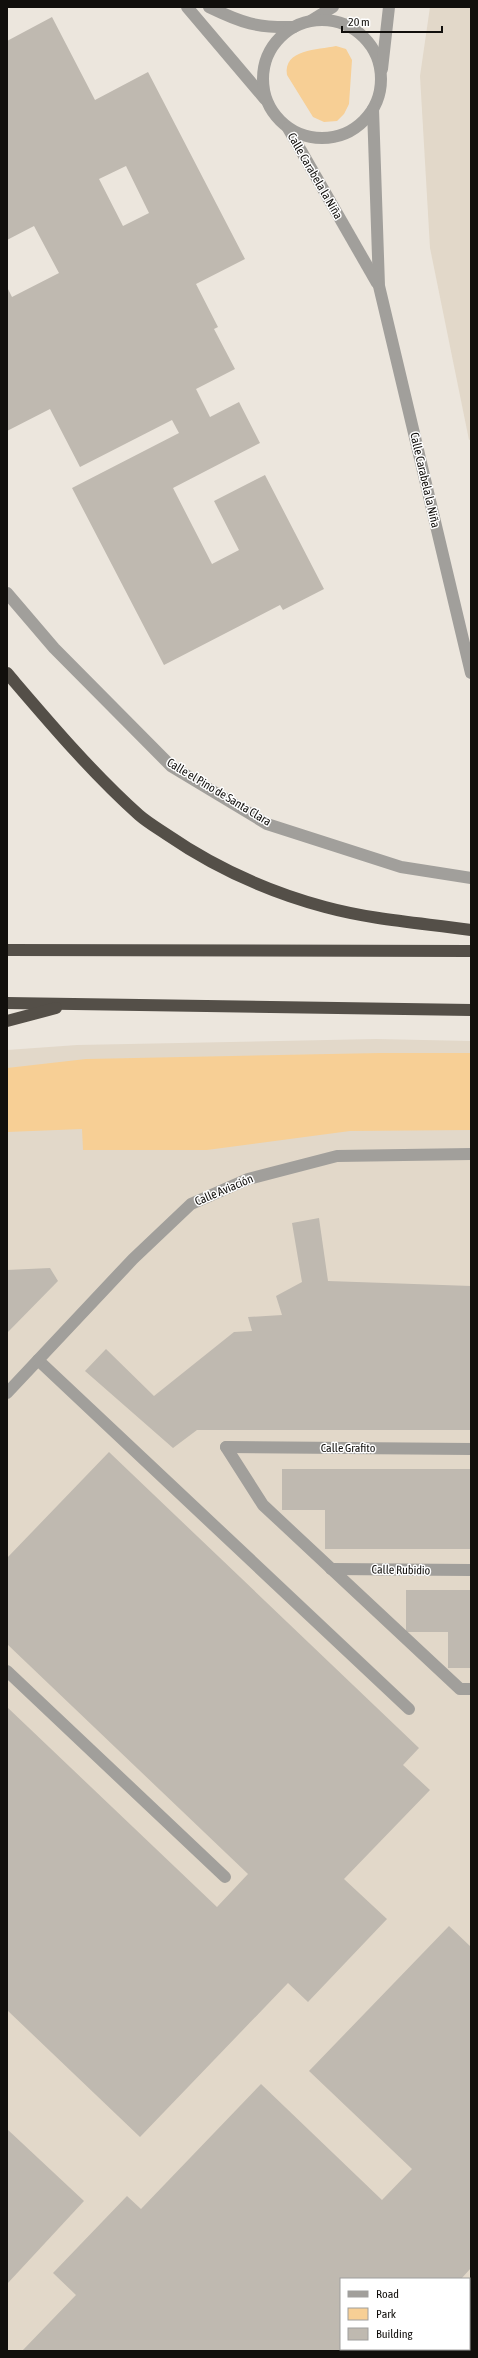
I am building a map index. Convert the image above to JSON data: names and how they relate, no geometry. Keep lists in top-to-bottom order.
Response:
{
  "streets": {
    "street": [
      "Calle Carabela la Niña",
      "Calle el Pino de Santa Clara",
      "Calle Aviación",
      "Calle Grafito",
      "Calle Rubidio"
    ]
  },
  "crossings": [
    ["Calle Grafito", "Calle Rubidio"]
  ],
  "legend": ["Road", "Park", "Building"],
  "scale_bar": "20 m"
}
